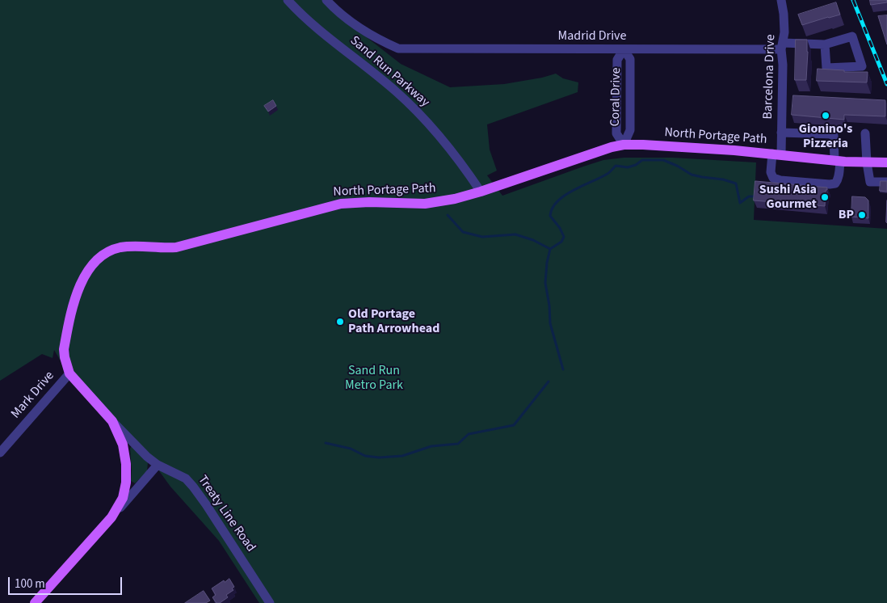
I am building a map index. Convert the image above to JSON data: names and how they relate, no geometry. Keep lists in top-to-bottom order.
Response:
{
  "streets": {
    "main road": ["North Portage Path"],
    "street": [
      "Madrid Drive",
      "Sand Run Parkway",
      "Barcelona Drive",
      "Coral Drive",
      "Mark Drive",
      "Treaty Line Road"
    ]
  },
  "crossings": [
    ["Madrid Drive", "Barcelona Drive"],
    ["Madrid Drive", "Coral Drive"],
    ["Sand Run Parkway", "North Portage Path"],
    ["Barcelona Drive", "North Portage Path"],
    ["Coral Drive", "North Portage Path"],
    ["North Portage Path", "Mark Drive"],
    ["North Portage Path", "Treaty Line Road"]
  ],
  "parks": ["Sand Run Metro Park"],
  "places": [
    "Gionino's Pizzeria",
    "Sushi Asia Gourmet",
    "BP",
    "Old Portage Path Arrowhead"
  ],
  "scale_bar": "100 m"
}
